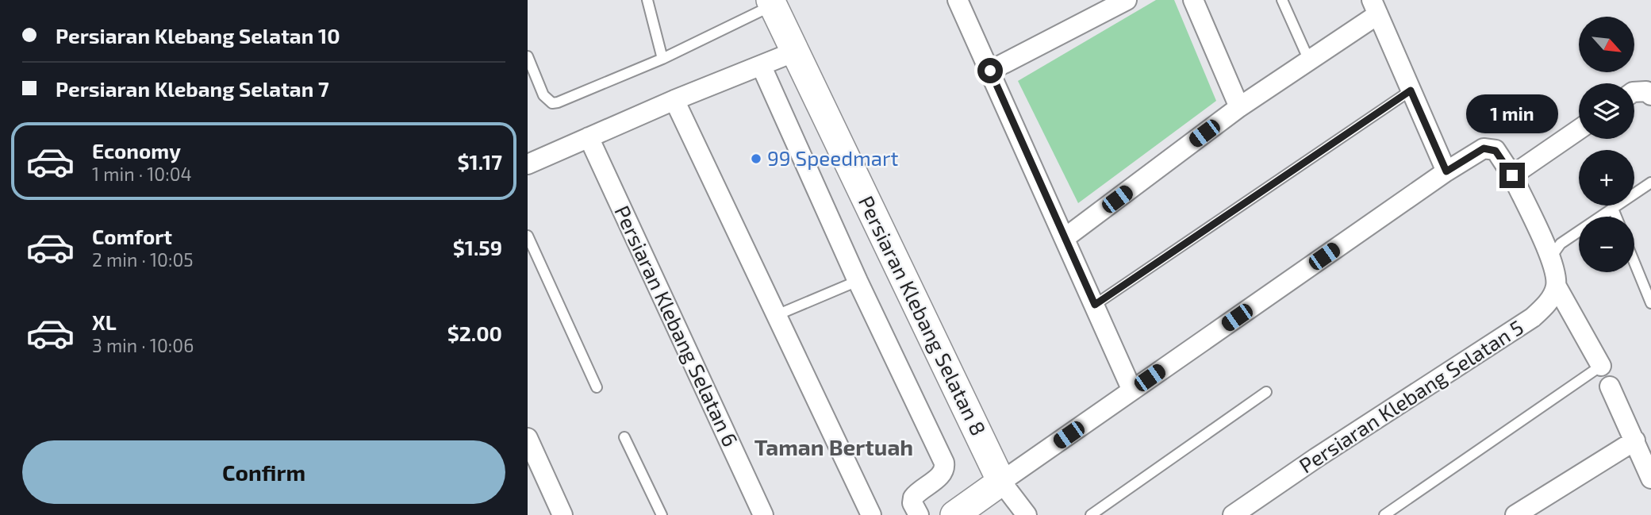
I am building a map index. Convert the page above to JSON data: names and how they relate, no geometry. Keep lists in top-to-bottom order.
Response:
{
  "streets": {
    "street": ["Persiaran Klebang Selatan 8", "Persiaran Klebang Selatan 6", "Persiaran Klebang Selatan 5"]
  },
  "districts": ["Taman Bertuah"],
  "places": ["99 Speedmart"],
  "north": "bottom right",
  "page": {
    "banner": ["Persiaran Klebang Selatan 10", "Persiaran Klebang Selatan 7"],
    "map_buttons": ["+", "−"],
    "bubble": "1 min",
    "list": [
      {
        "name": "Economy",
        "note": "1 min · 10:04",
        "value": "$1.17"
      },
      {
        "name": "Comfort",
        "note": "2 min · 10:05",
        "value": "$1.59"
      },
      {
        "name": "XL",
        "note": "3 min · 10:06",
        "value": "$2.00"
      }
    ],
    "buttons": "Confirm"
  }
}
